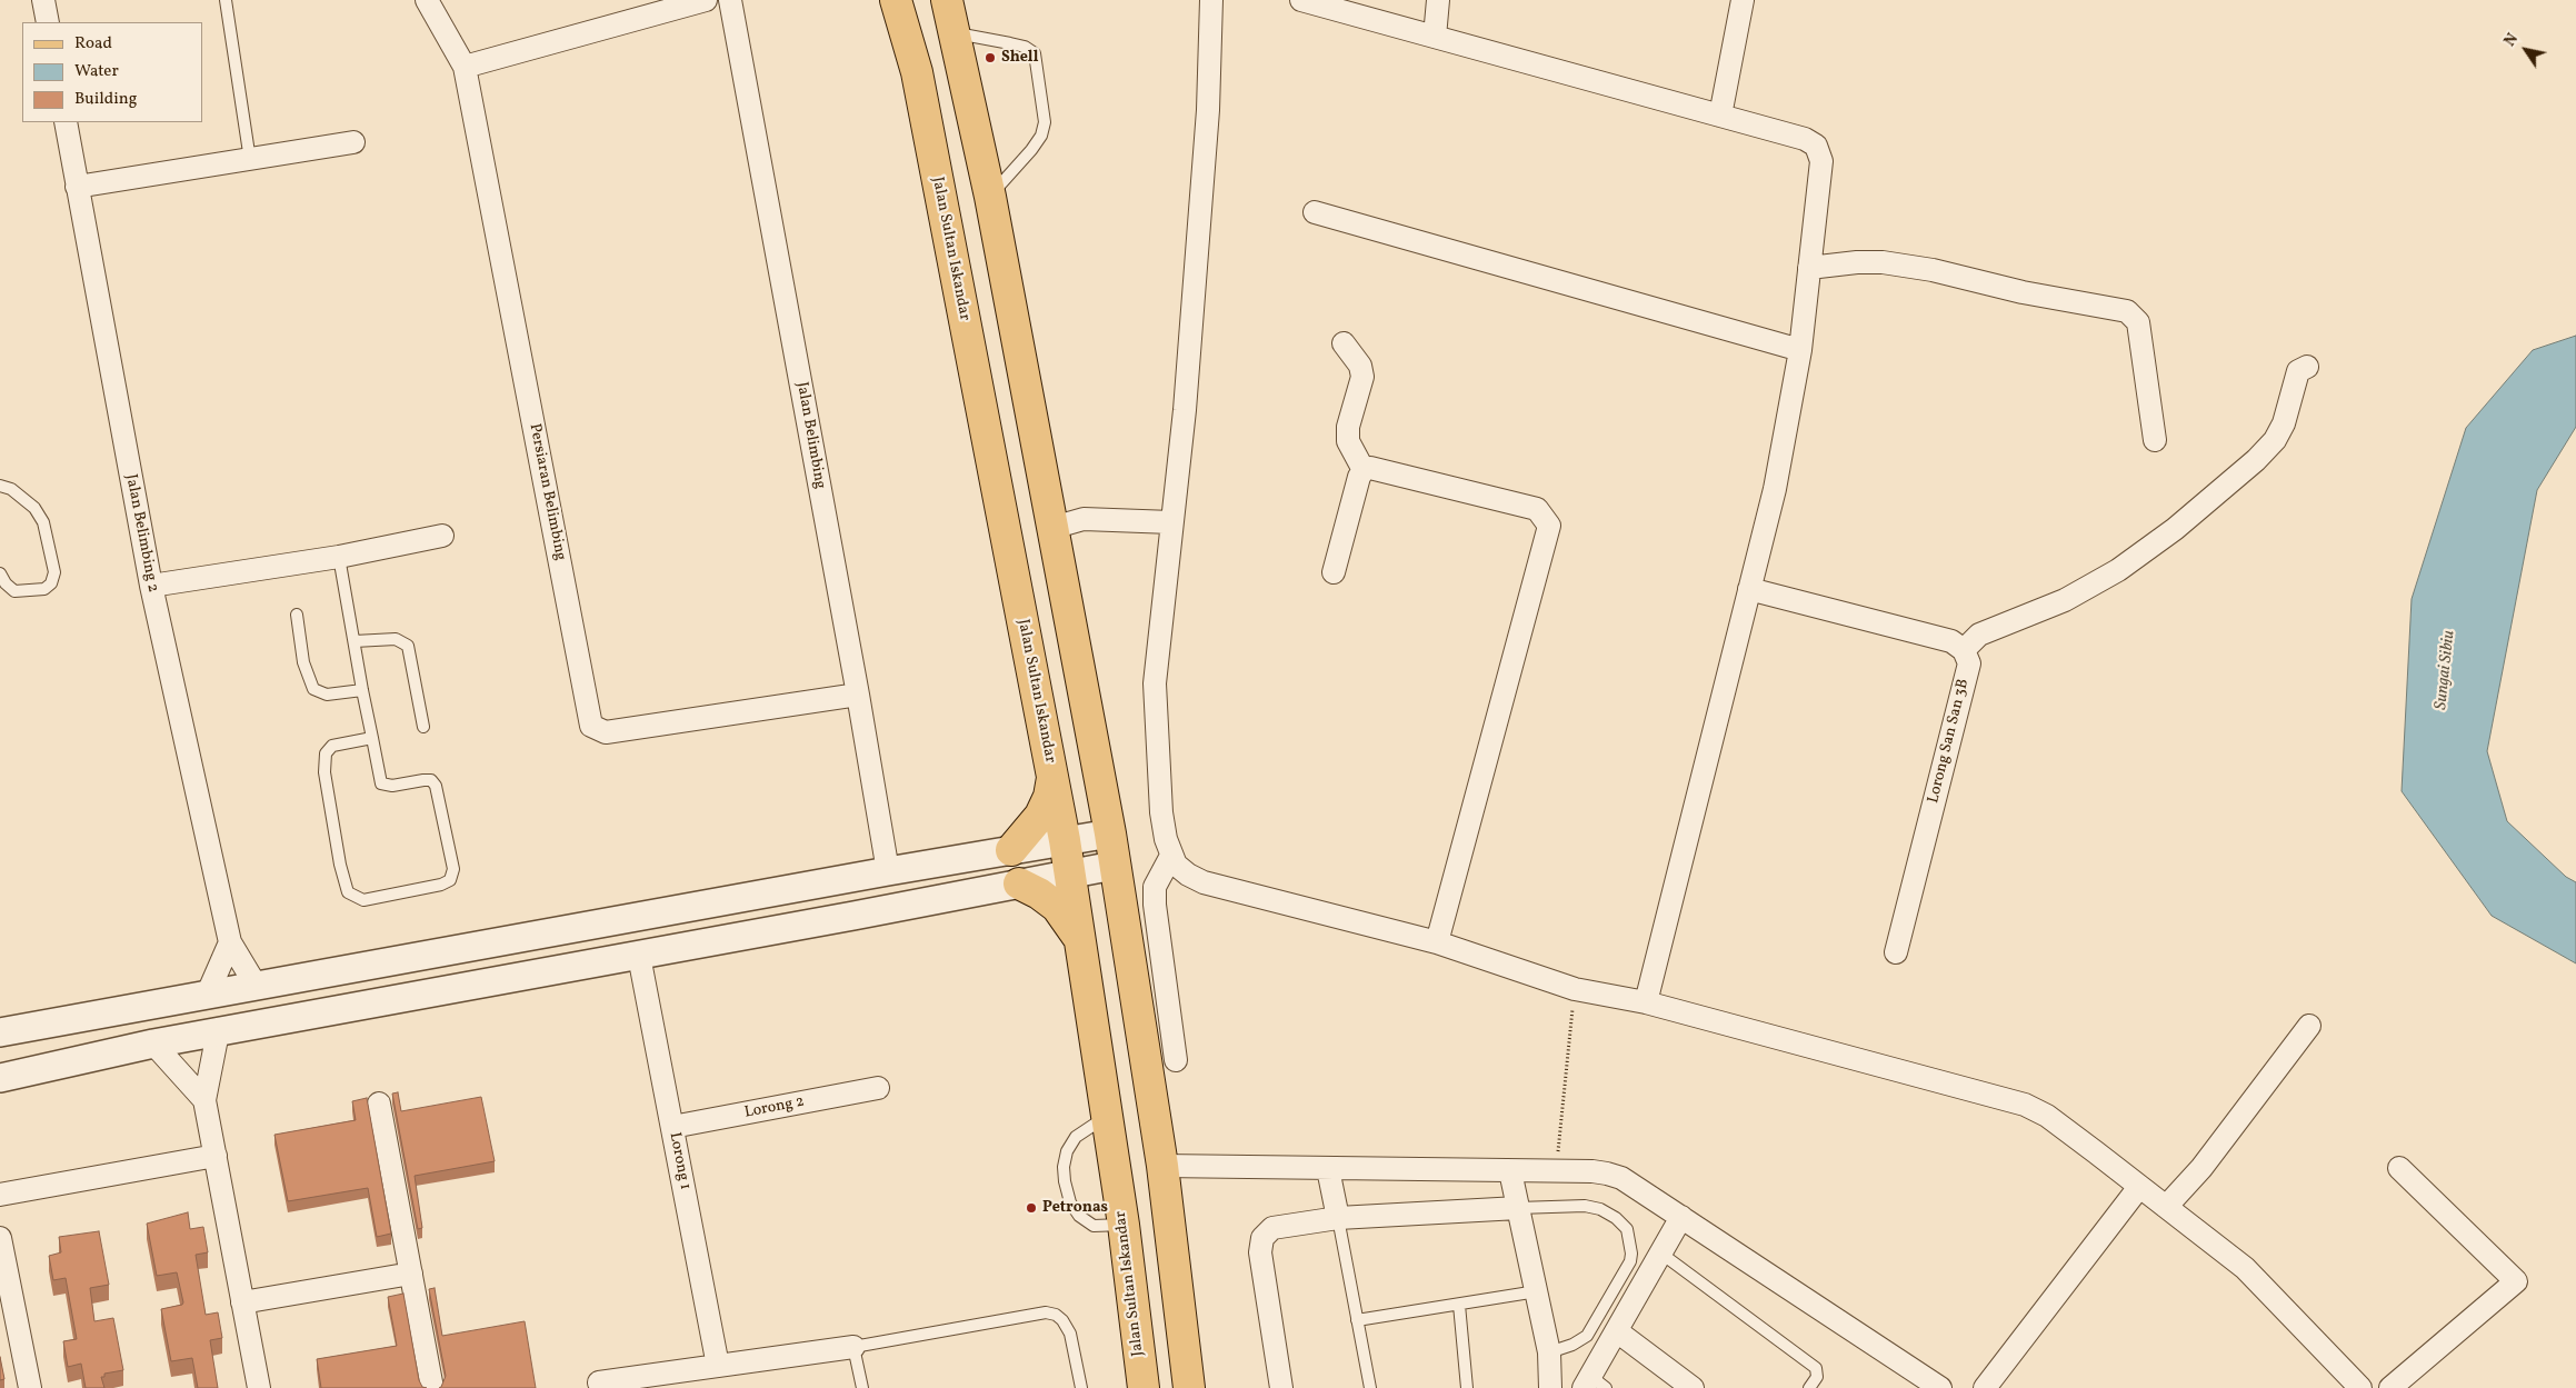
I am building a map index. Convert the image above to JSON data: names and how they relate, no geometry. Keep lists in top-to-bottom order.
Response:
{
  "streets": {
    "main road": ["Jalan Sultan Iskandar"],
    "street": [
      "Jalan Belimbing",
      "Persiaran Belimbing",
      "Jalan Belimbing 2",
      "Lorong San San 3B",
      "Lorong 2",
      "Lorong 1"
    ]
  },
  "crossings": [
    ["Jalan Belimbing", "Persiaran Belimbing"],
    ["Lorong 2", "Lorong 1"]
  ],
  "water": ["Sungai Sibiu"],
  "places": ["Shell", "Petronas"],
  "legend": ["Road", "Water", "Building"],
  "north": "top left"
}
